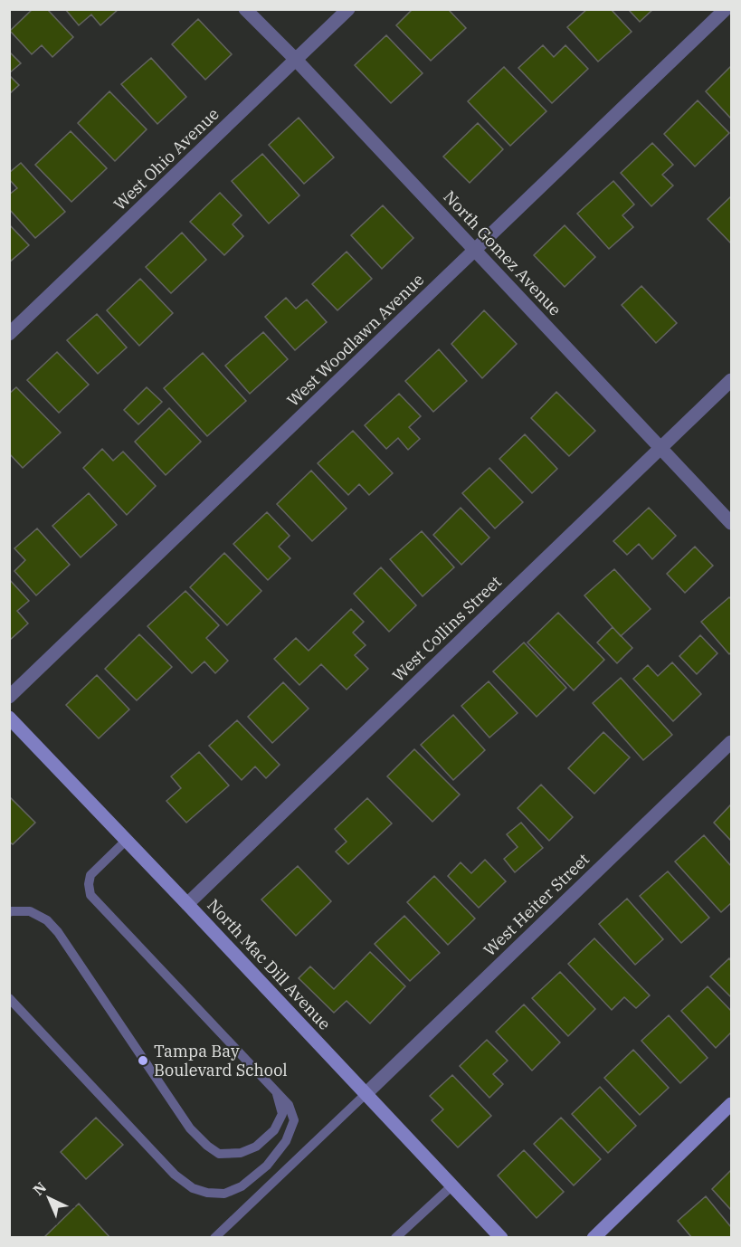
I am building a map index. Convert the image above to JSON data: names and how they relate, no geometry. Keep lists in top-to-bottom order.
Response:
{
  "streets": {
    "street": [
      "West Ohio Avenue",
      "North Gomez Avenue",
      "West Woodlawn Avenue",
      "West Collins Street",
      "West Heiter Street",
      "North Mac Dill Avenue"
    ]
  },
  "crossings": [
    ["West Ohio Avenue", "North Gomez Avenue"],
    ["North Gomez Avenue", "West Woodlawn Avenue"],
    ["North Gomez Avenue", "West Collins Street"],
    ["West Collins Street", "North Mac Dill Avenue"],
    ["West Heiter Street", "North Mac Dill Avenue"]
  ],
  "places": ["Tampa Bay Boulevard School"],
  "north": "top left"
}
